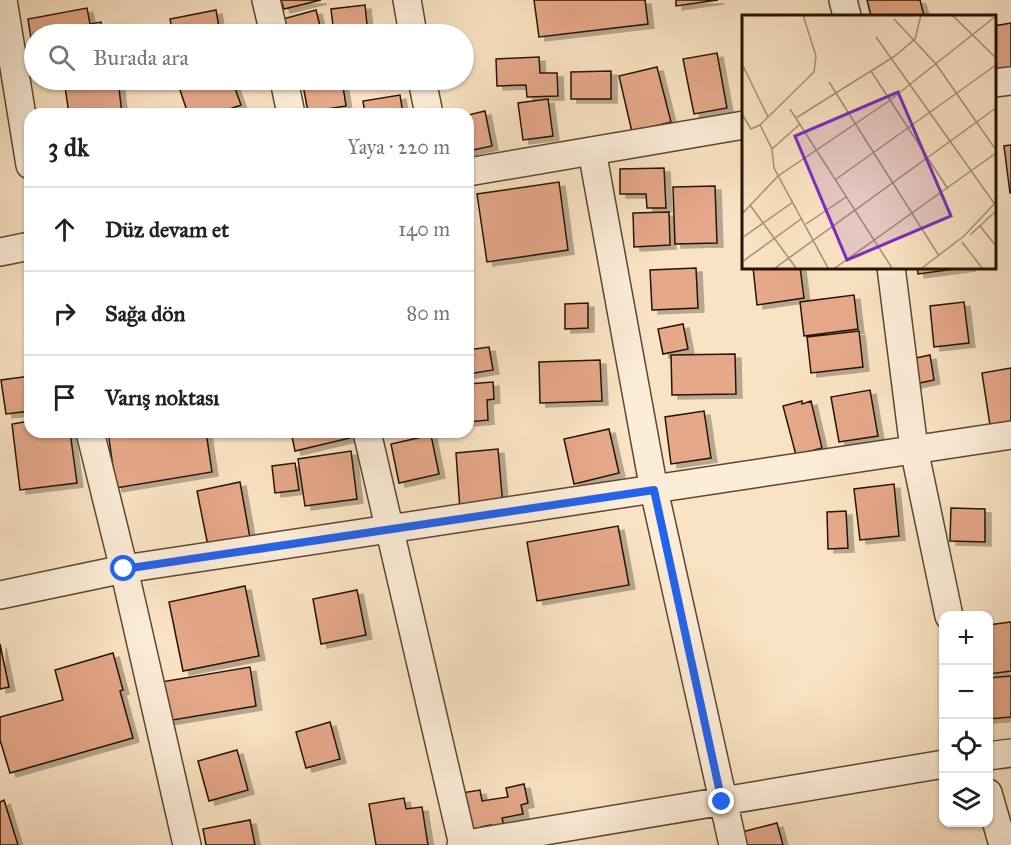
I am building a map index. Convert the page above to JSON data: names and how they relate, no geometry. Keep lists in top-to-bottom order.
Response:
{
  "page": {
    "search": "Burada ara",
    "heading": ["3 dk", "Yaya · 220 m"],
    "list": [
      ["Düz devam et", "140 m"],
      ["Sağa dön", "80 m"],
      "Varış noktası"
    ],
    "map_buttons": ["+", "−"]
  }
}
